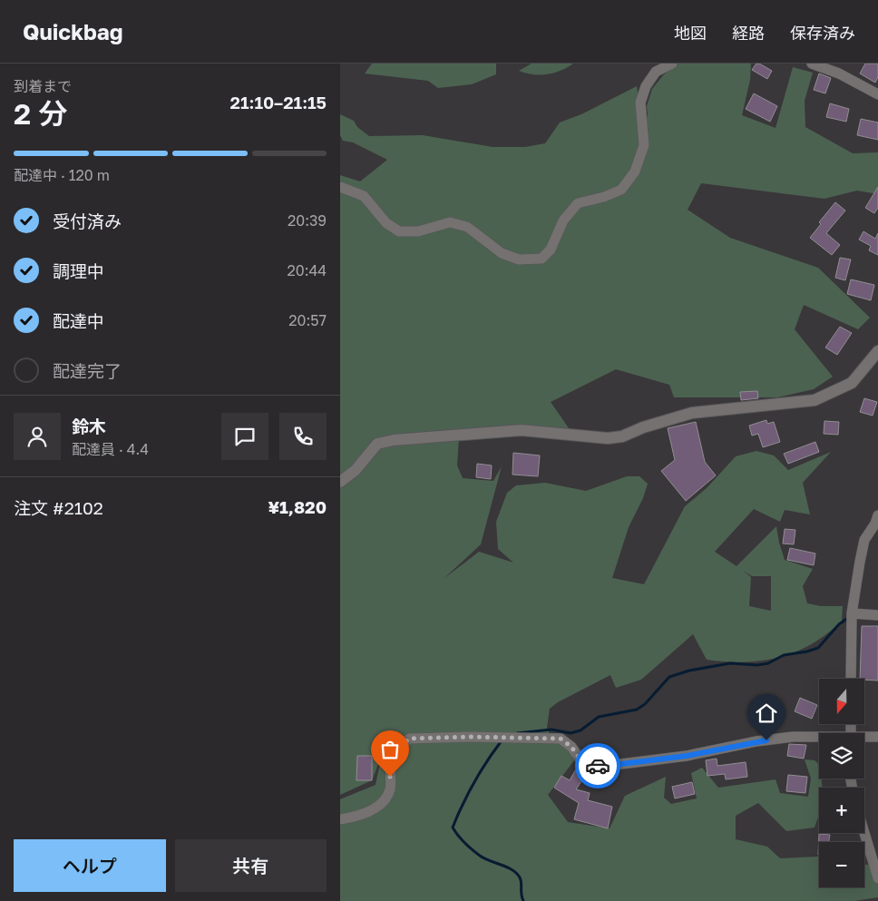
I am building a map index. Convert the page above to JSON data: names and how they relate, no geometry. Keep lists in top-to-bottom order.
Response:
{
  "north": "bottom",
  "page": {
    "header": "Quickbag",
    "nav": ["地図", "経路", "保存済み"],
    "heading": ["2 分", "到着まで", "21:10–21:15"],
    "panel": [
      "鈴木",
      "配達員 · 4.4",
      "注文 #2102",
      "¥1,820"
    ],
    "bar": "配達中 · 120 m",
    "list": [
      ["受付済み", "20:39"],
      ["調理中", "20:44"],
      ["配達中", "20:57"],
      "配達完了"
    ],
    "map_buttons": ["+", "−"],
    "buttons": ["ヘルプ", "共有"]
  }
}
